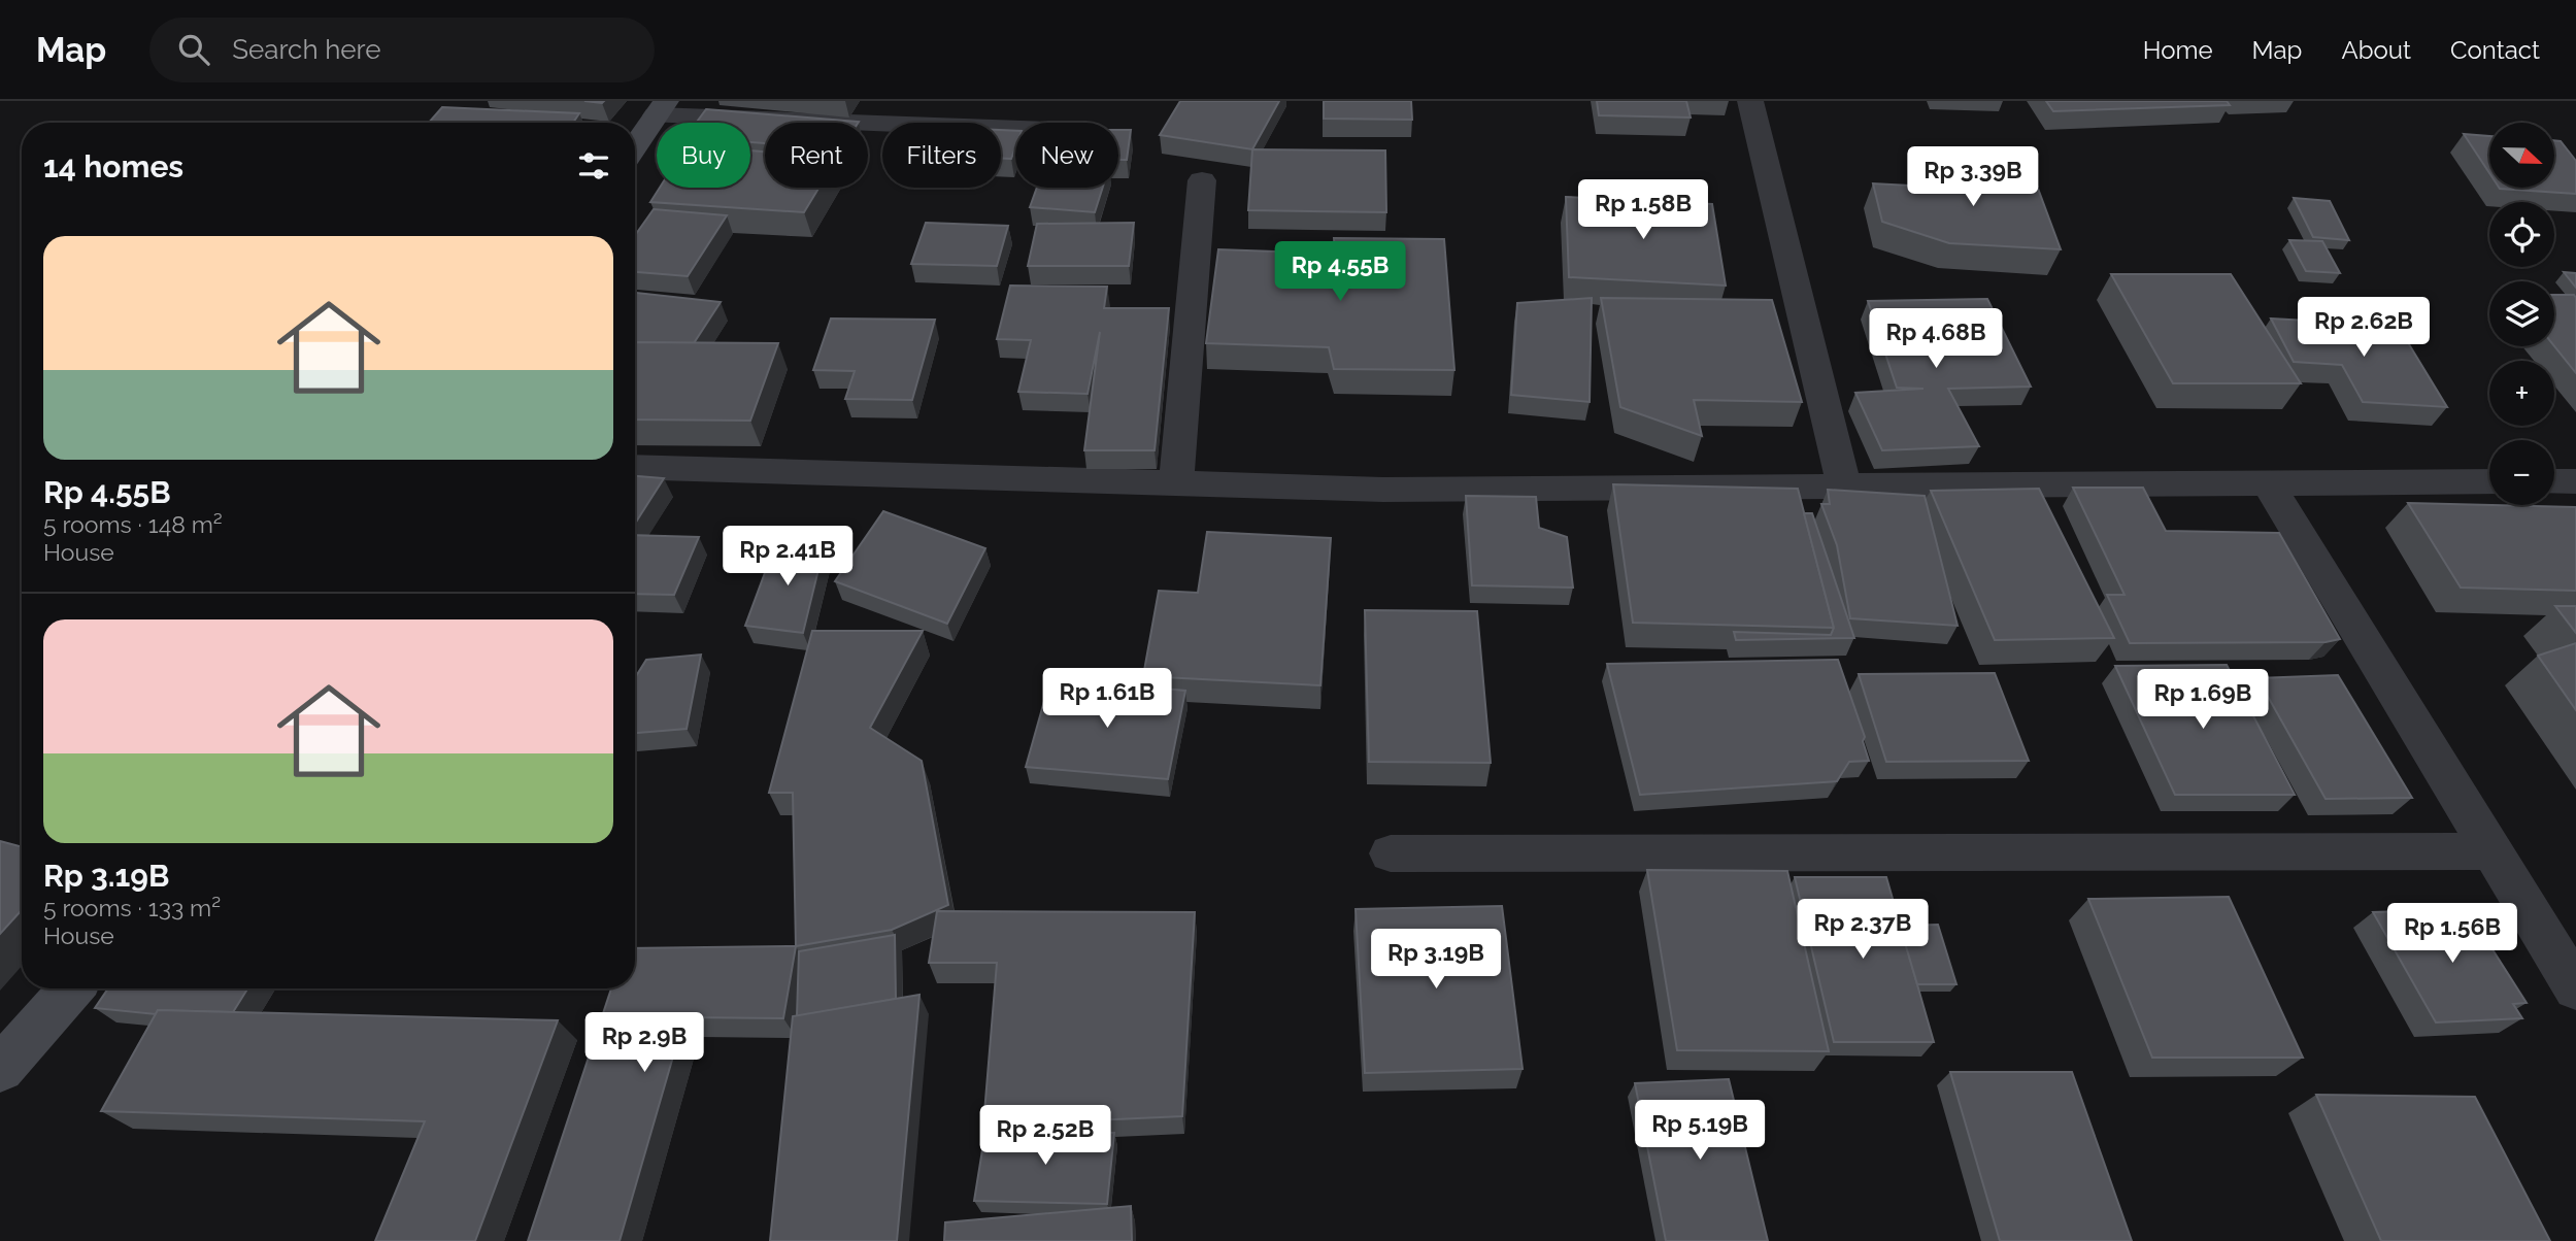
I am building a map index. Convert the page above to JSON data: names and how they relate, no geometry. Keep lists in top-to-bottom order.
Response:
{
  "north": "right",
  "page": {
    "header": "Map",
    "search": "Search here",
    "nav": [
      "Home",
      "Map",
      "About",
      "Contact"
    ],
    "map_buttons": ["+", "−"],
    "chip": [
      "Buy",
      "Rent",
      "Filters",
      "New"
    ],
    "heading": "14 homes",
    "price": [
      "Rp 3.39B",
      "Rp 1.58B",
      "Rp 4.55B",
      "Rp 2.62B",
      "Rp 4.68B",
      "Rp 2.41B",
      "Rp 1.61B",
      "Rp 1.69B",
      "Rp 2.37B",
      "Rp 1.56B",
      "Rp 3.19B",
      "Rp 2.9B",
      "Rp 5.19B",
      "Rp 2.52B"
    ],
    "list": [
      {
        "name": "Rp 4.55B",
        "note": "5 rooms · 148 m² · House"
      },
      {
        "name": "Rp 3.19B",
        "note": "5 rooms · 133 m² · House"
      }
    ]
  }
}
